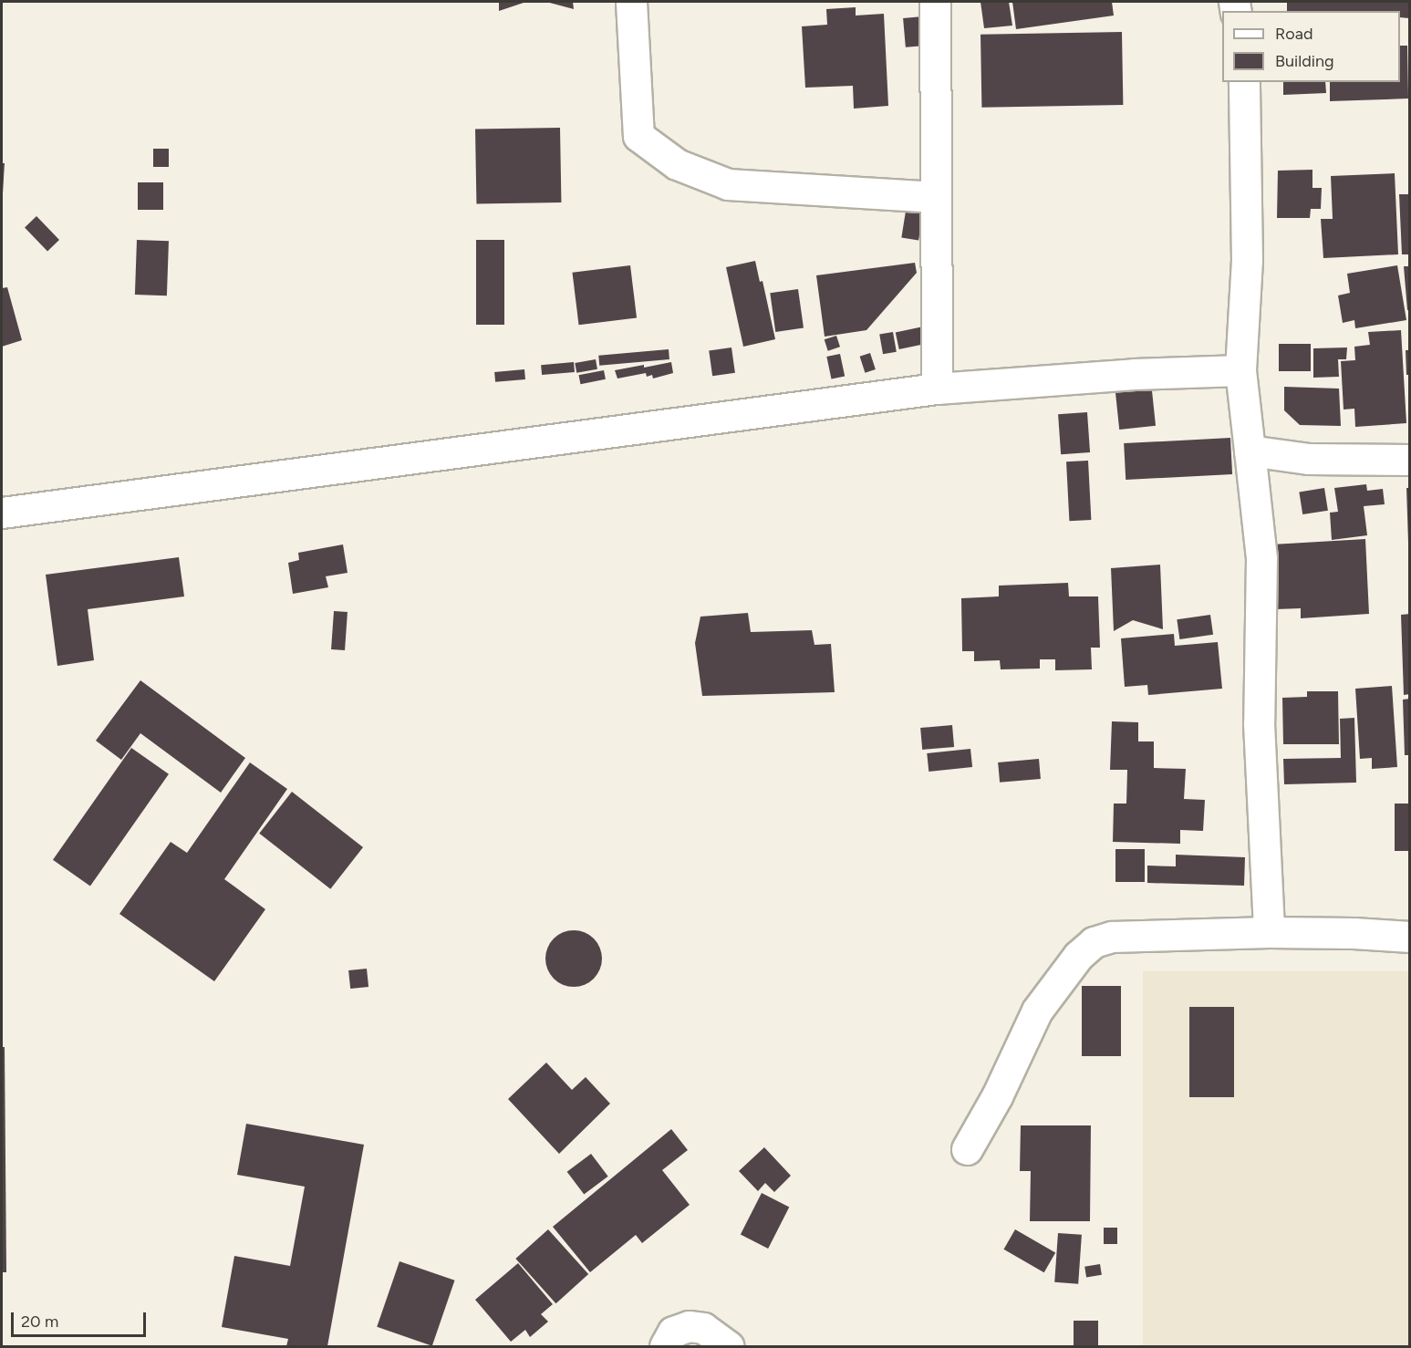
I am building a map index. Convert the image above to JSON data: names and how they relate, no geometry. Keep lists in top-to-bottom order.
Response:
{
  "legend": ["Road", "Building"],
  "scale_bar": "20 m"
}
